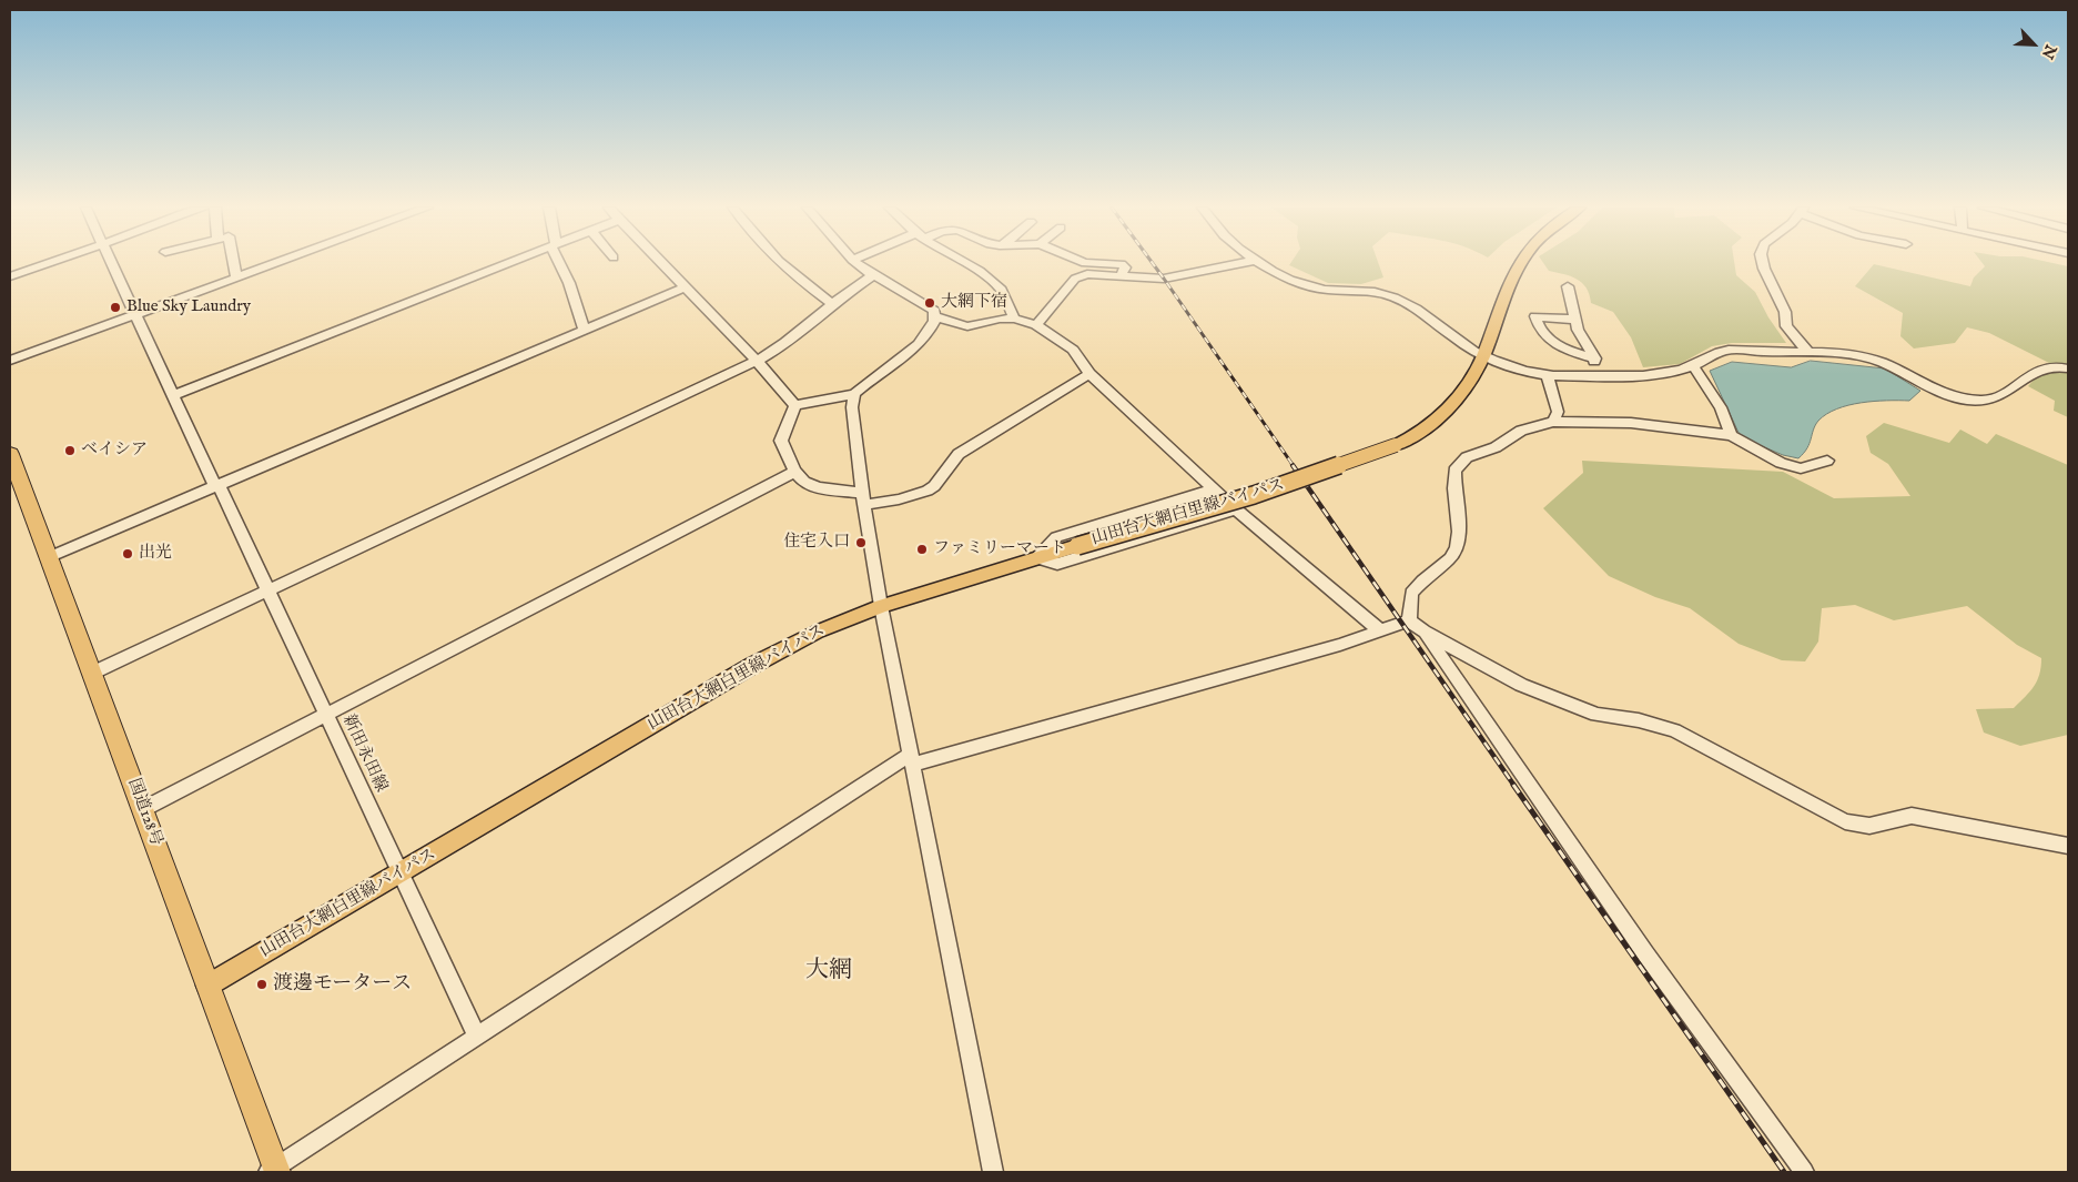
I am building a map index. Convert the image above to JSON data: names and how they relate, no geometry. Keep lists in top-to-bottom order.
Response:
{
  "streets": {
    "highway": ["国道128号"],
    "main road": ["山田台大網白里線バイパス"],
    "street": ["新田永田線"]
  },
  "crossings": [
    ["山田台大網白里線バイパス", "新田永田線"],
    ["山田台大網白里線バイパス", "国道128号"]
  ],
  "districts": ["大網"],
  "places": [
    "大網下宿",
    "Blue Sky Laundry",
    "ベイシア",
    "住宅入口",
    "ファミリーマート",
    "出光",
    "渡邊モータース"
  ],
  "north": "bottom right"
}
